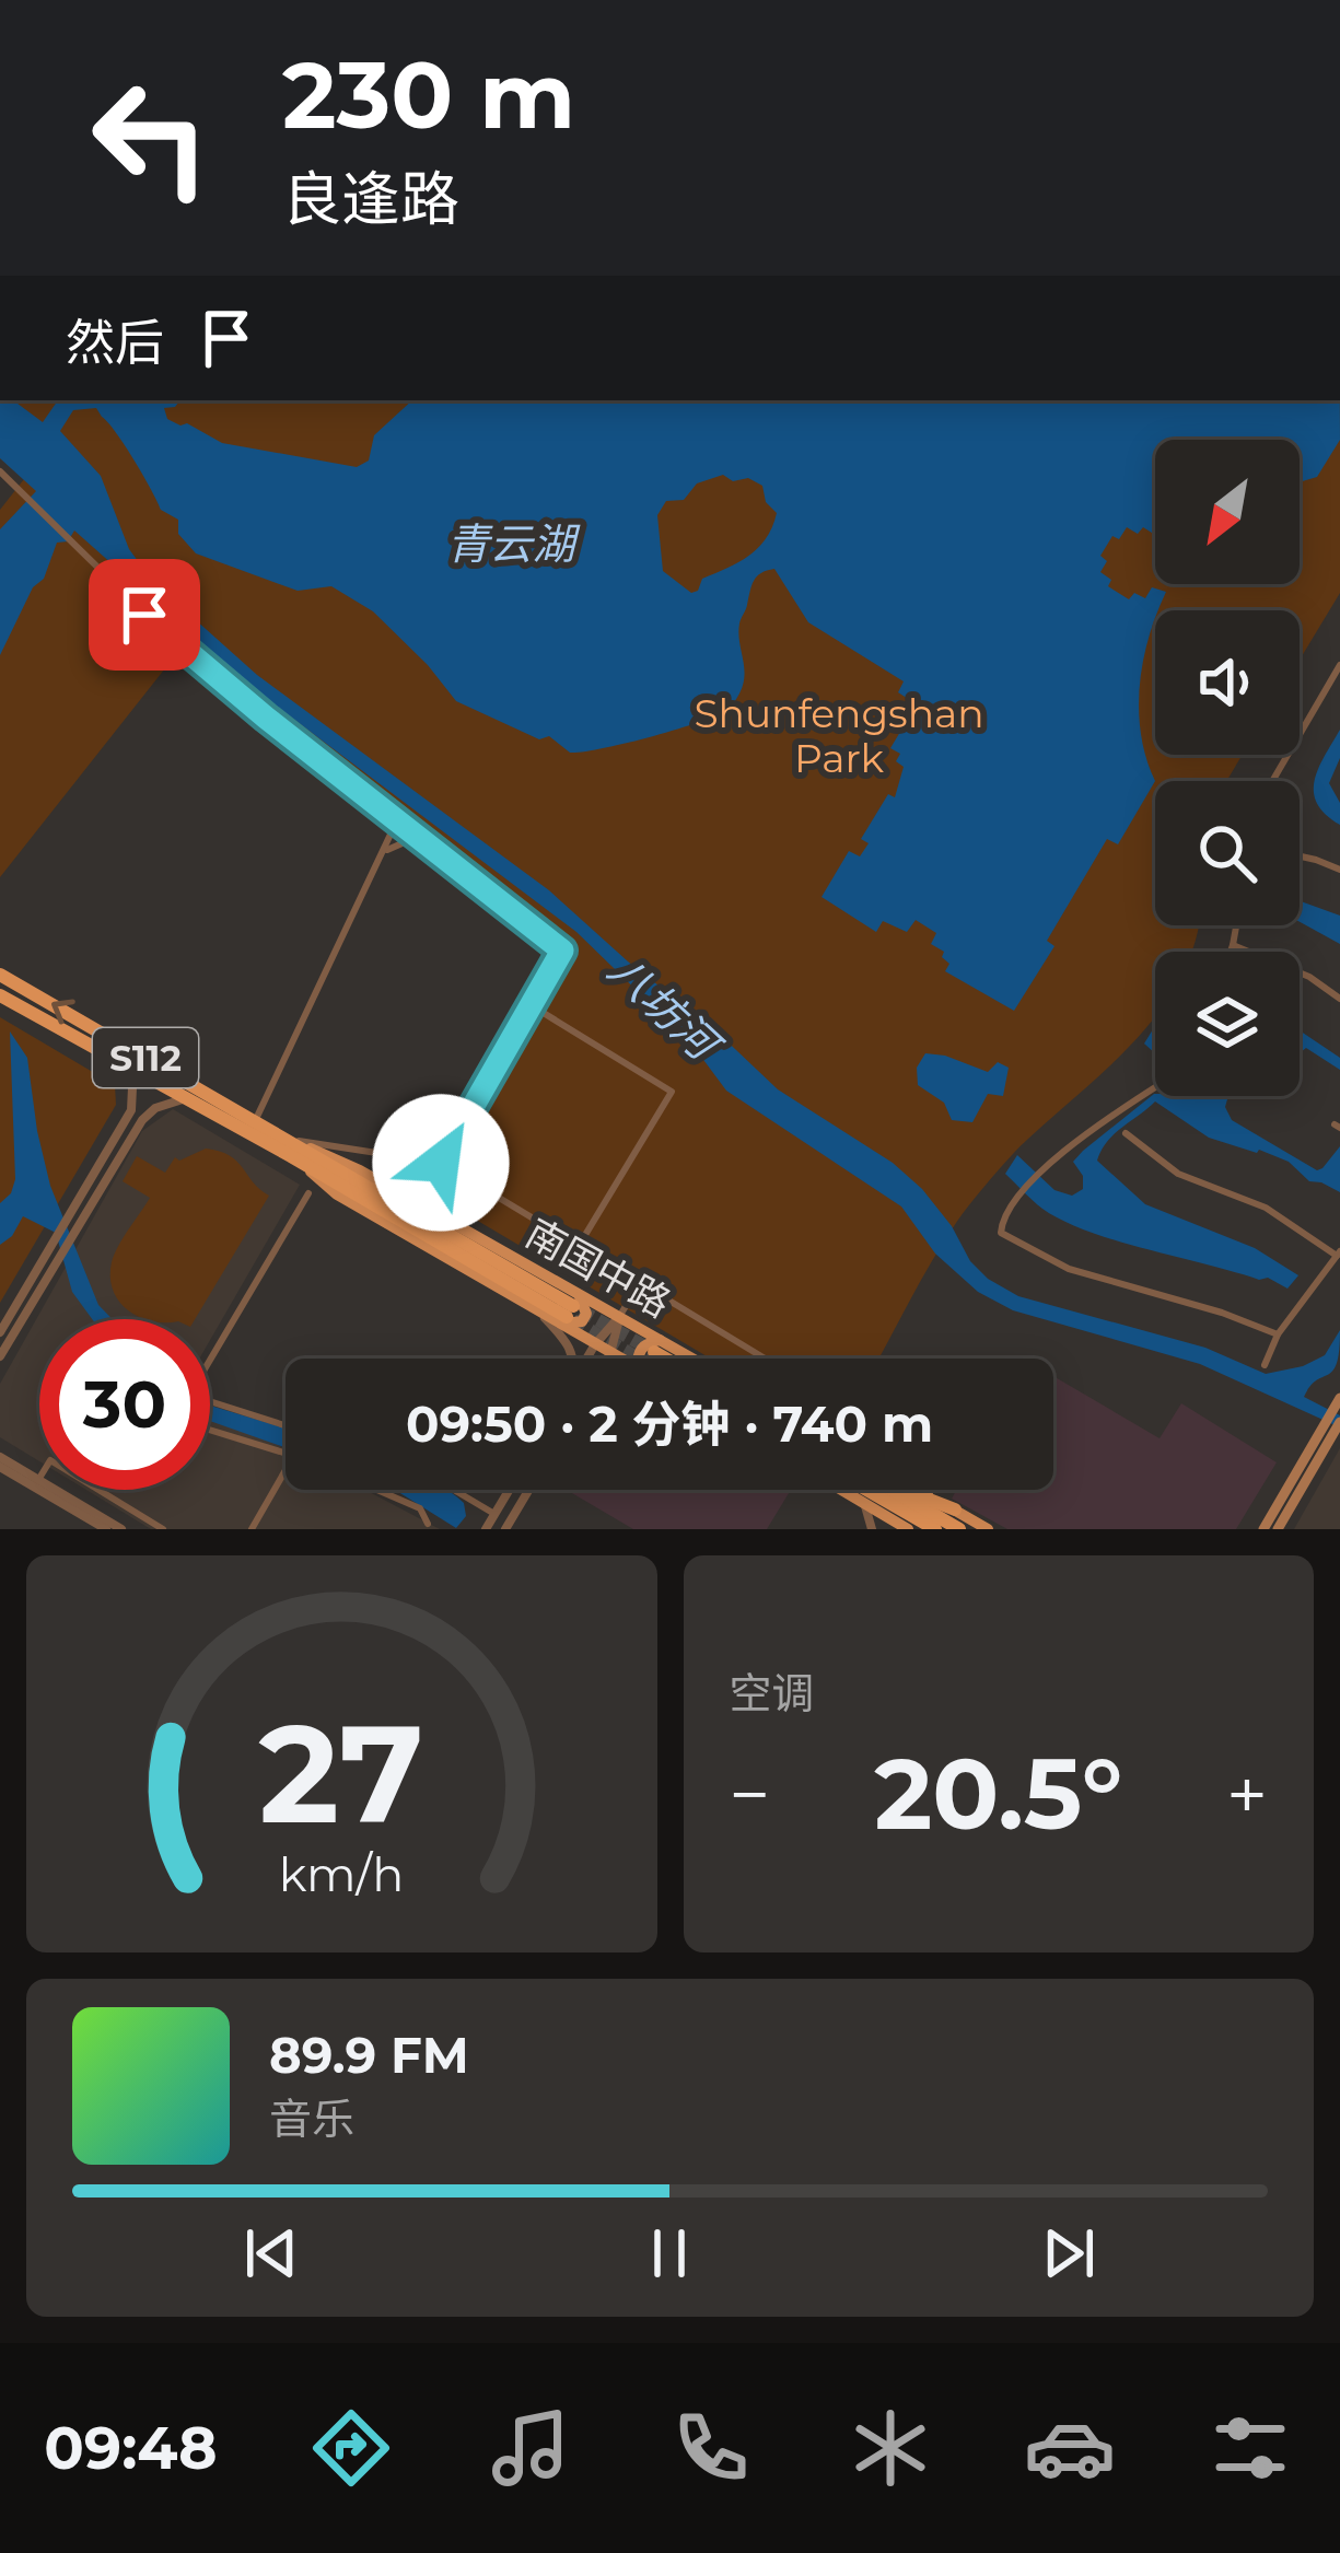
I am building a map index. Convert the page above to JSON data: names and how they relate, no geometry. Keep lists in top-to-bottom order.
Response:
{
  "streets": {
    "highway": ["S112"],
    "main road": ["南国中路"]
  },
  "crossings": [
    ["S112", "南国中路"]
  ],
  "water": ["青云湖", "八坊河"],
  "parks": ["Shunfengshan Park"],
  "north": "bottom left",
  "page": {
    "turn": ["230 m", "良逢路"],
    "then": "然后",
    "limit": "30",
    "trip": "09:50 · 2 分钟 · 740 m",
    "tile": "空调",
    "heat": ["−", "20.5°", "+"],
    "song": ["89.9 FM", "音乐"],
    "tabs": "09:48",
    "gauge": ["27", "km/h"]
  }
}
